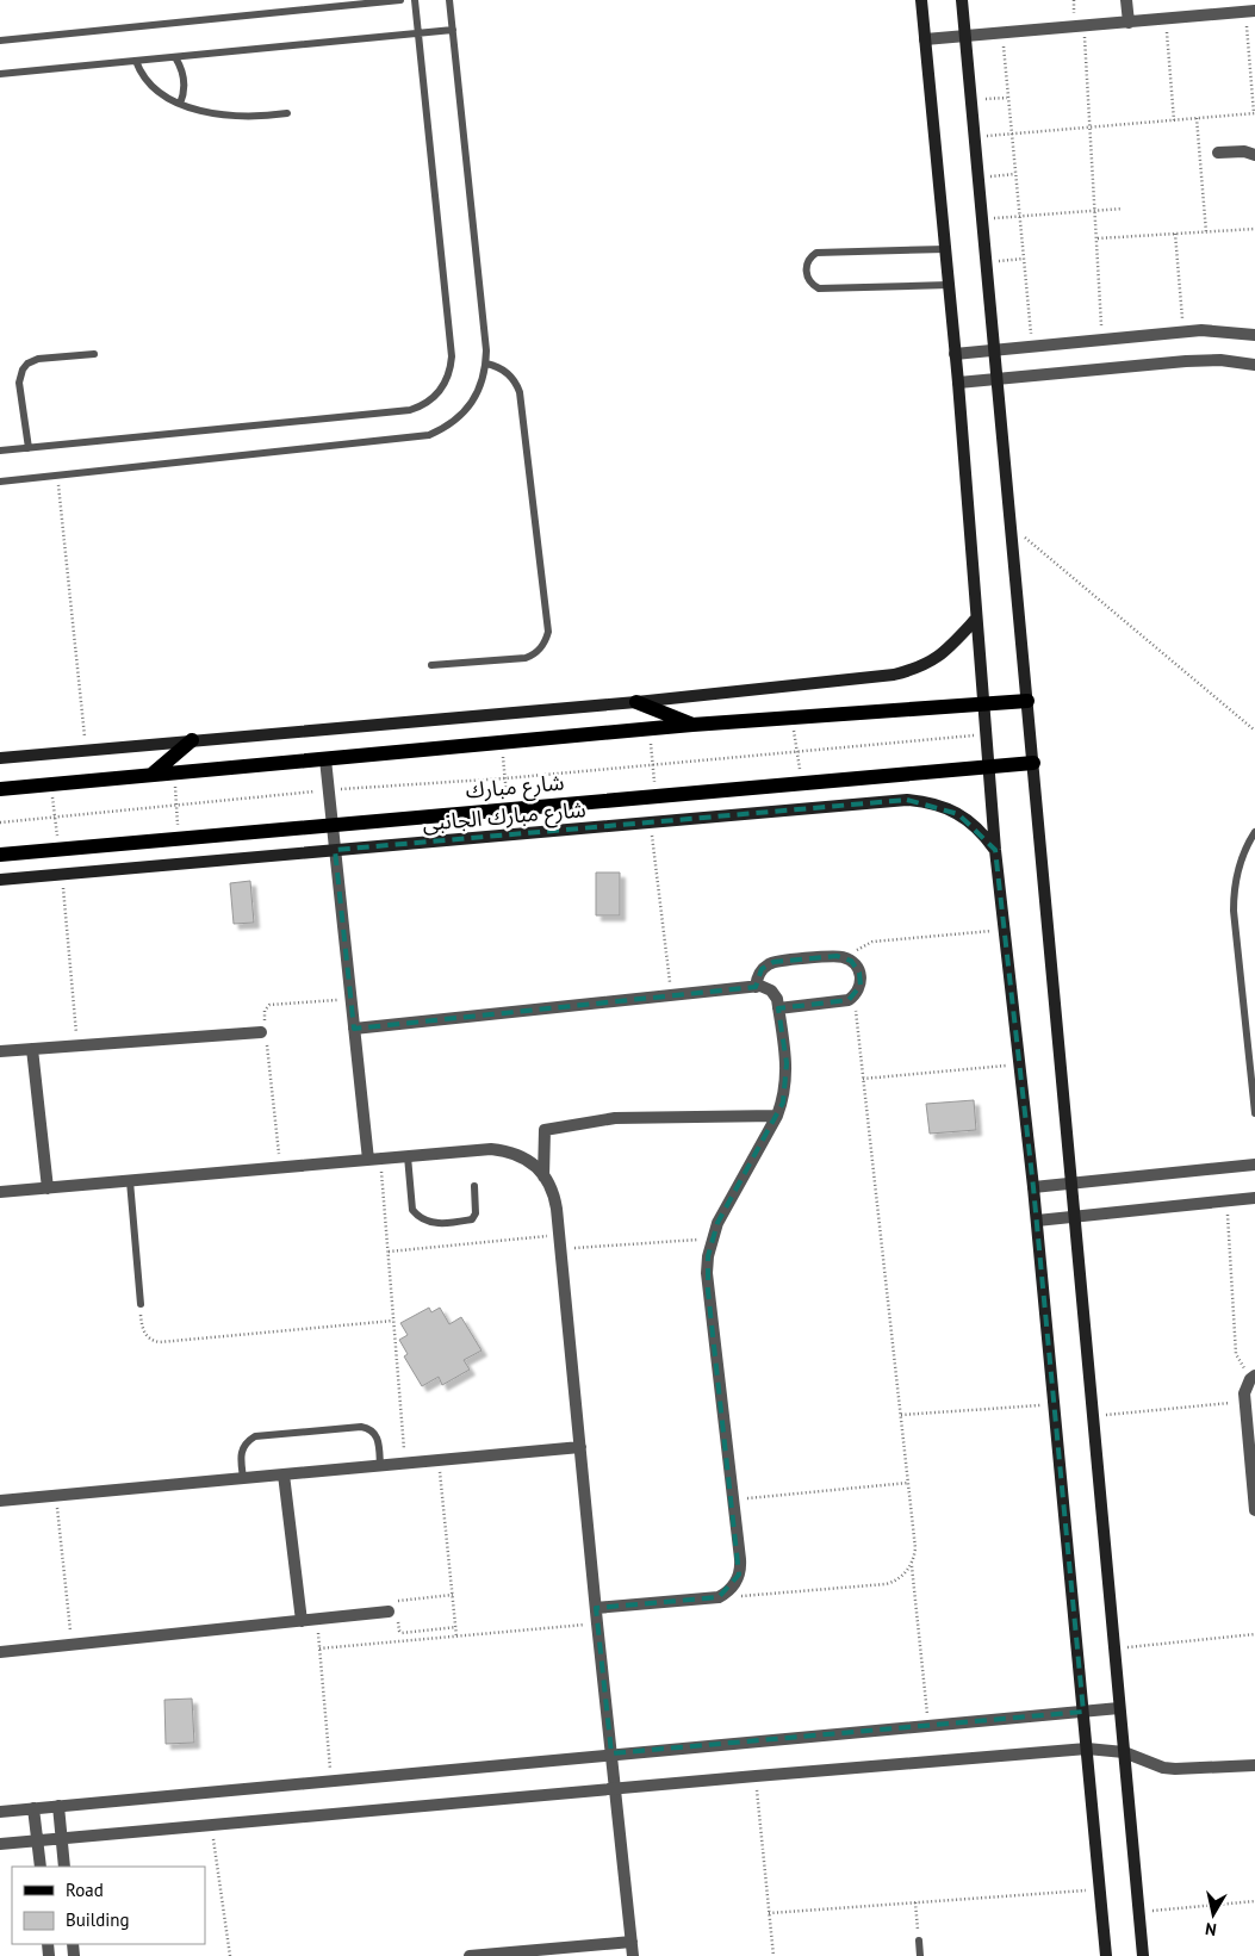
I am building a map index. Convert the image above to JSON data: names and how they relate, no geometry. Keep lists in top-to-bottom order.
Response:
{
  "streets": {
    "main road": ["شارع مبارك", "شارع مبارك الجانبى"]
  },
  "legend": ["Road", "Building"],
  "north": "bottom"
}
